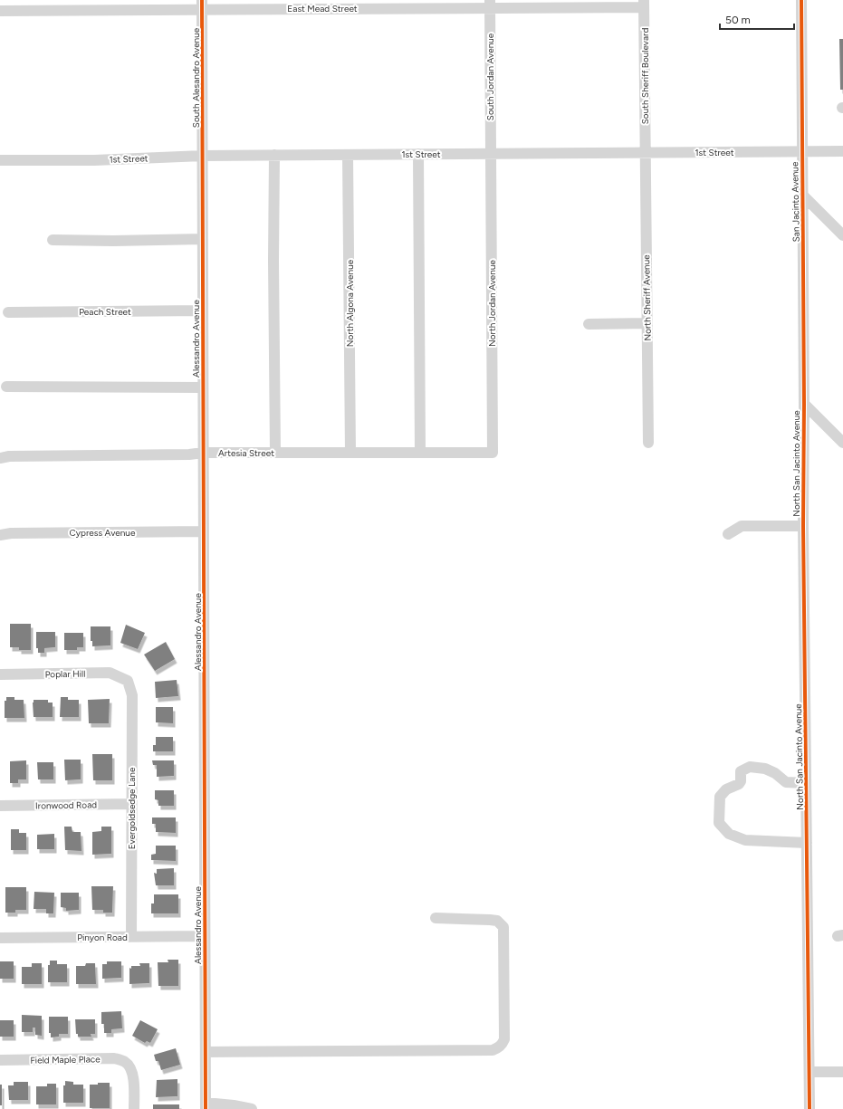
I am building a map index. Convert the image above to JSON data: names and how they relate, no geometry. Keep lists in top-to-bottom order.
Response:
{
  "streets": {
    "street": [
      "East Mead Street",
      "South Sheriff Boulevard",
      "South Jordan Avenue",
      "South Alesandro Avenue",
      "1st Street",
      "San Jacinto Avenue",
      "North Sheriff Avenue",
      "North Algona Avenue",
      "North Jordan Avenue",
      "Peach Street",
      "Alessandro Avenue",
      "Artesia Street",
      "North San Jacinto Avenue",
      "Cypress Avenue",
      "Poplar Hill",
      "Ironwood Road",
      "Evergoldsedge Lane",
      "Pinyon Road",
      "Field Maple Place"
    ]
  },
  "crossings": [
    ["East Mead Street", "South Sheriff Boulevard"],
    ["East Mead Street", "South Jordan Avenue"],
    ["East Mead Street", "South Alesandro Avenue"],
    ["South Sheriff Boulevard", "1st Street"],
    ["South Sheriff Boulevard", "North Sheriff Avenue"],
    ["South Jordan Avenue", "1st Street"],
    ["South Jordan Avenue", "North Jordan Avenue"],
    ["South Alesandro Avenue", "1st Street"],
    ["South Alesandro Avenue", "Alessandro Avenue"],
    ["1st Street", "San Jacinto Avenue"],
    ["1st Street", "North Sheriff Avenue"],
    ["1st Street", "North Algona Avenue"],
    ["1st Street", "North Jordan Avenue"],
    ["1st Street", "Alessandro Avenue"],
    ["San Jacinto Avenue", "North San Jacinto Avenue"],
    ["North Algona Avenue", "Artesia Street"],
    ["North Jordan Avenue", "Artesia Street"],
    ["Peach Street", "Alessandro Avenue"],
    ["Alessandro Avenue", "Artesia Street"],
    ["Alessandro Avenue", "Cypress Avenue"],
    ["Alessandro Avenue", "Pinyon Road"],
    ["Poplar Hill", "Evergoldsedge Lane"],
    ["Ironwood Road", "Evergoldsedge Lane"],
    ["Evergoldsedge Lane", "Pinyon Road"]
  ],
  "scale_bar": "50 m"
}
